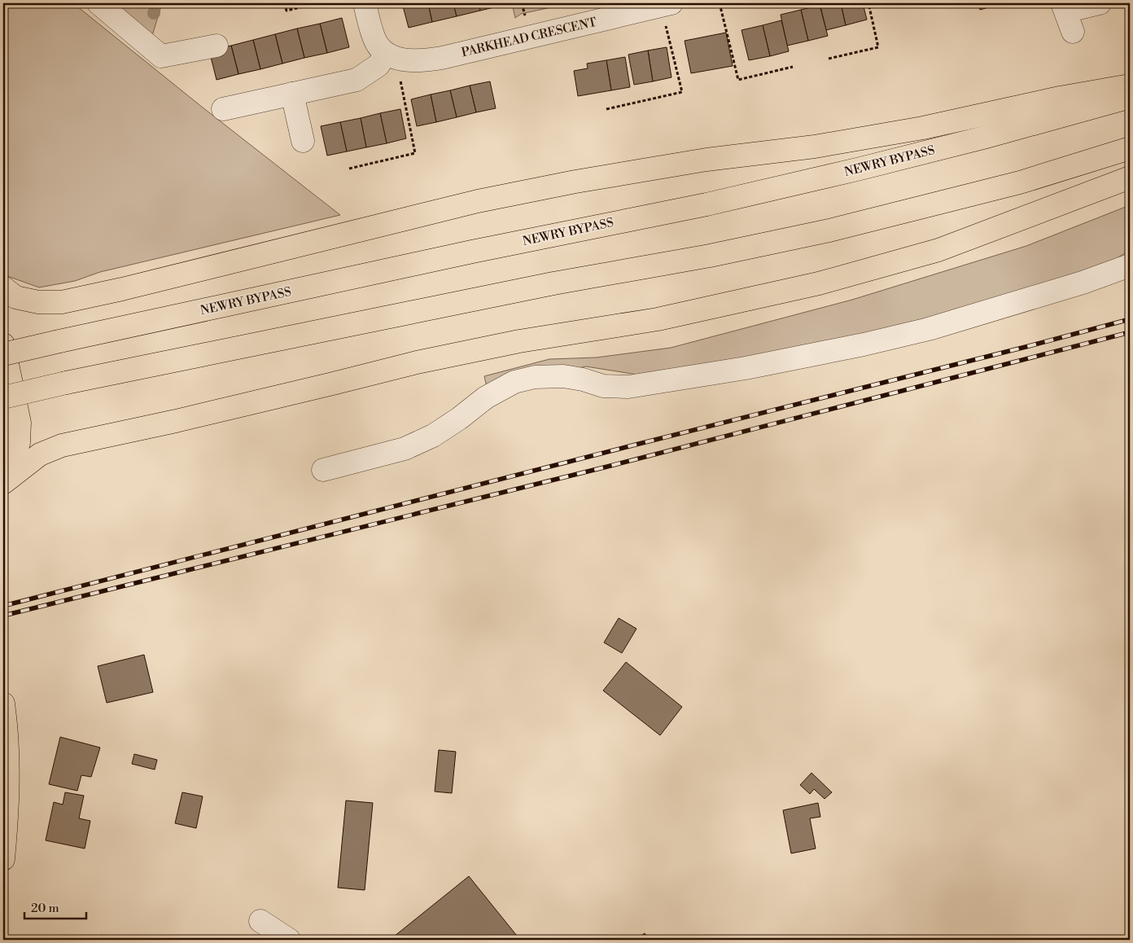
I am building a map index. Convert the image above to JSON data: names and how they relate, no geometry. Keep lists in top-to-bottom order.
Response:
{
  "streets": {
    "main road": ["NEWRY BYPASS"],
    "street": ["PARKHEAD CRESCENT"]
  },
  "scale_bar": "20 m"
}
